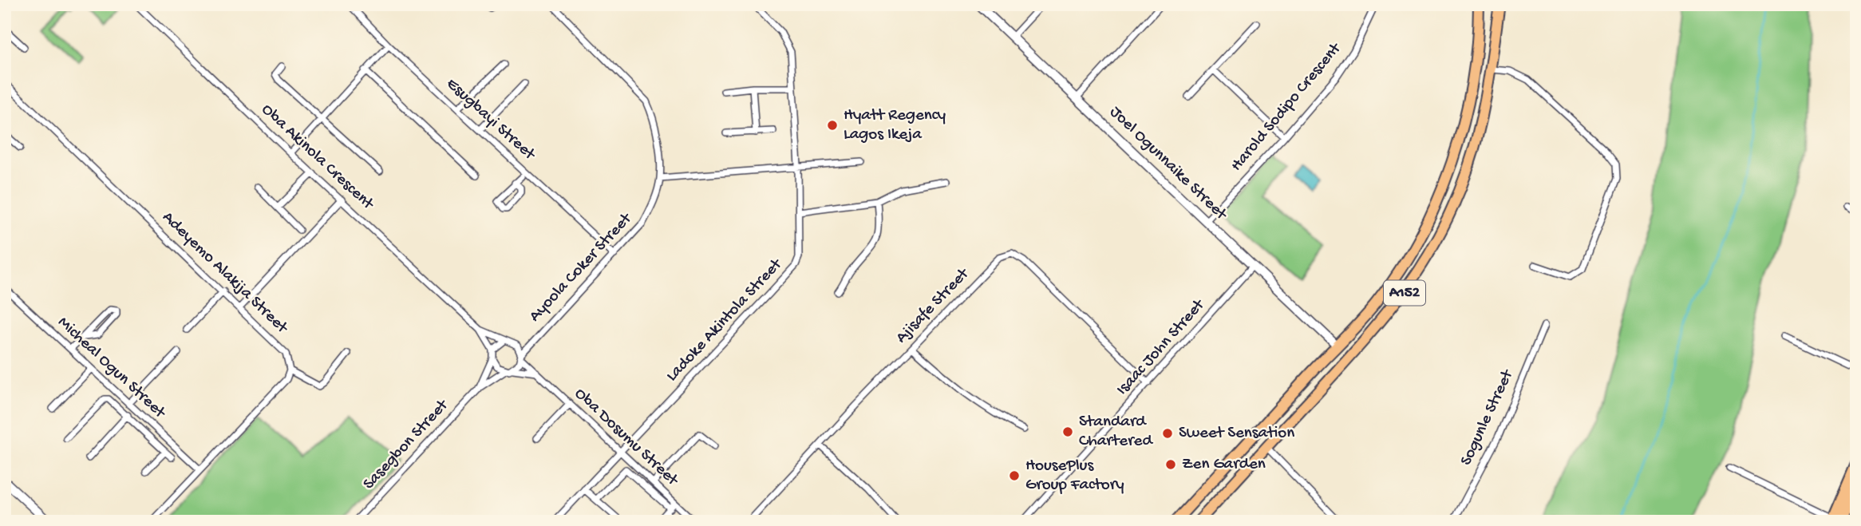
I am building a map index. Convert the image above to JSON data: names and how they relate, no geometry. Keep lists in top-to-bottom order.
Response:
{
  "streets": {
    "main road": ["A152"],
    "street": [
      "Harold Sodipo Crescent",
      "Esugbayi Street",
      "Oba Akinola Crescent",
      "Joel Ogunnaike Street",
      "Ayoola Coker Street",
      "Adeyemo Alakija Street",
      "Ajisafe Street",
      "Ladoke Akintola Street",
      "Isaac John Street",
      "Micheal Ogun Street",
      "Sogunle Street",
      "Oba Dosumu Street",
      "Sasegbon Street"
    ]
  },
  "crossings": [
    ["Harold Sodipo Crescent", "Joel Ogunnaike Street"],
    ["Esugbayi Street", "Ayoola Coker Street"],
    ["Joel Ogunnaike Street", "A152"],
    ["Joel Ogunnaike Street", "Isaac John Street"],
    ["Ayoola Coker Street", "Oba Dosumu Street"],
    ["Ayoola Coker Street", "Sasegbon Street"],
    ["Ajisafe Street", "Isaac John Street"],
    ["Ladoke Akintola Street", "Oba Dosumu Street"],
    ["Oba Dosumu Street", "Sasegbon Street"]
  ],
  "places": [
    "Hyatt Regency Lagos Ikeja",
    "Standard Chartered",
    "Sweet Sensation",
    "Zen Garden",
    "HousePlus Group Factory"
  ]
}
